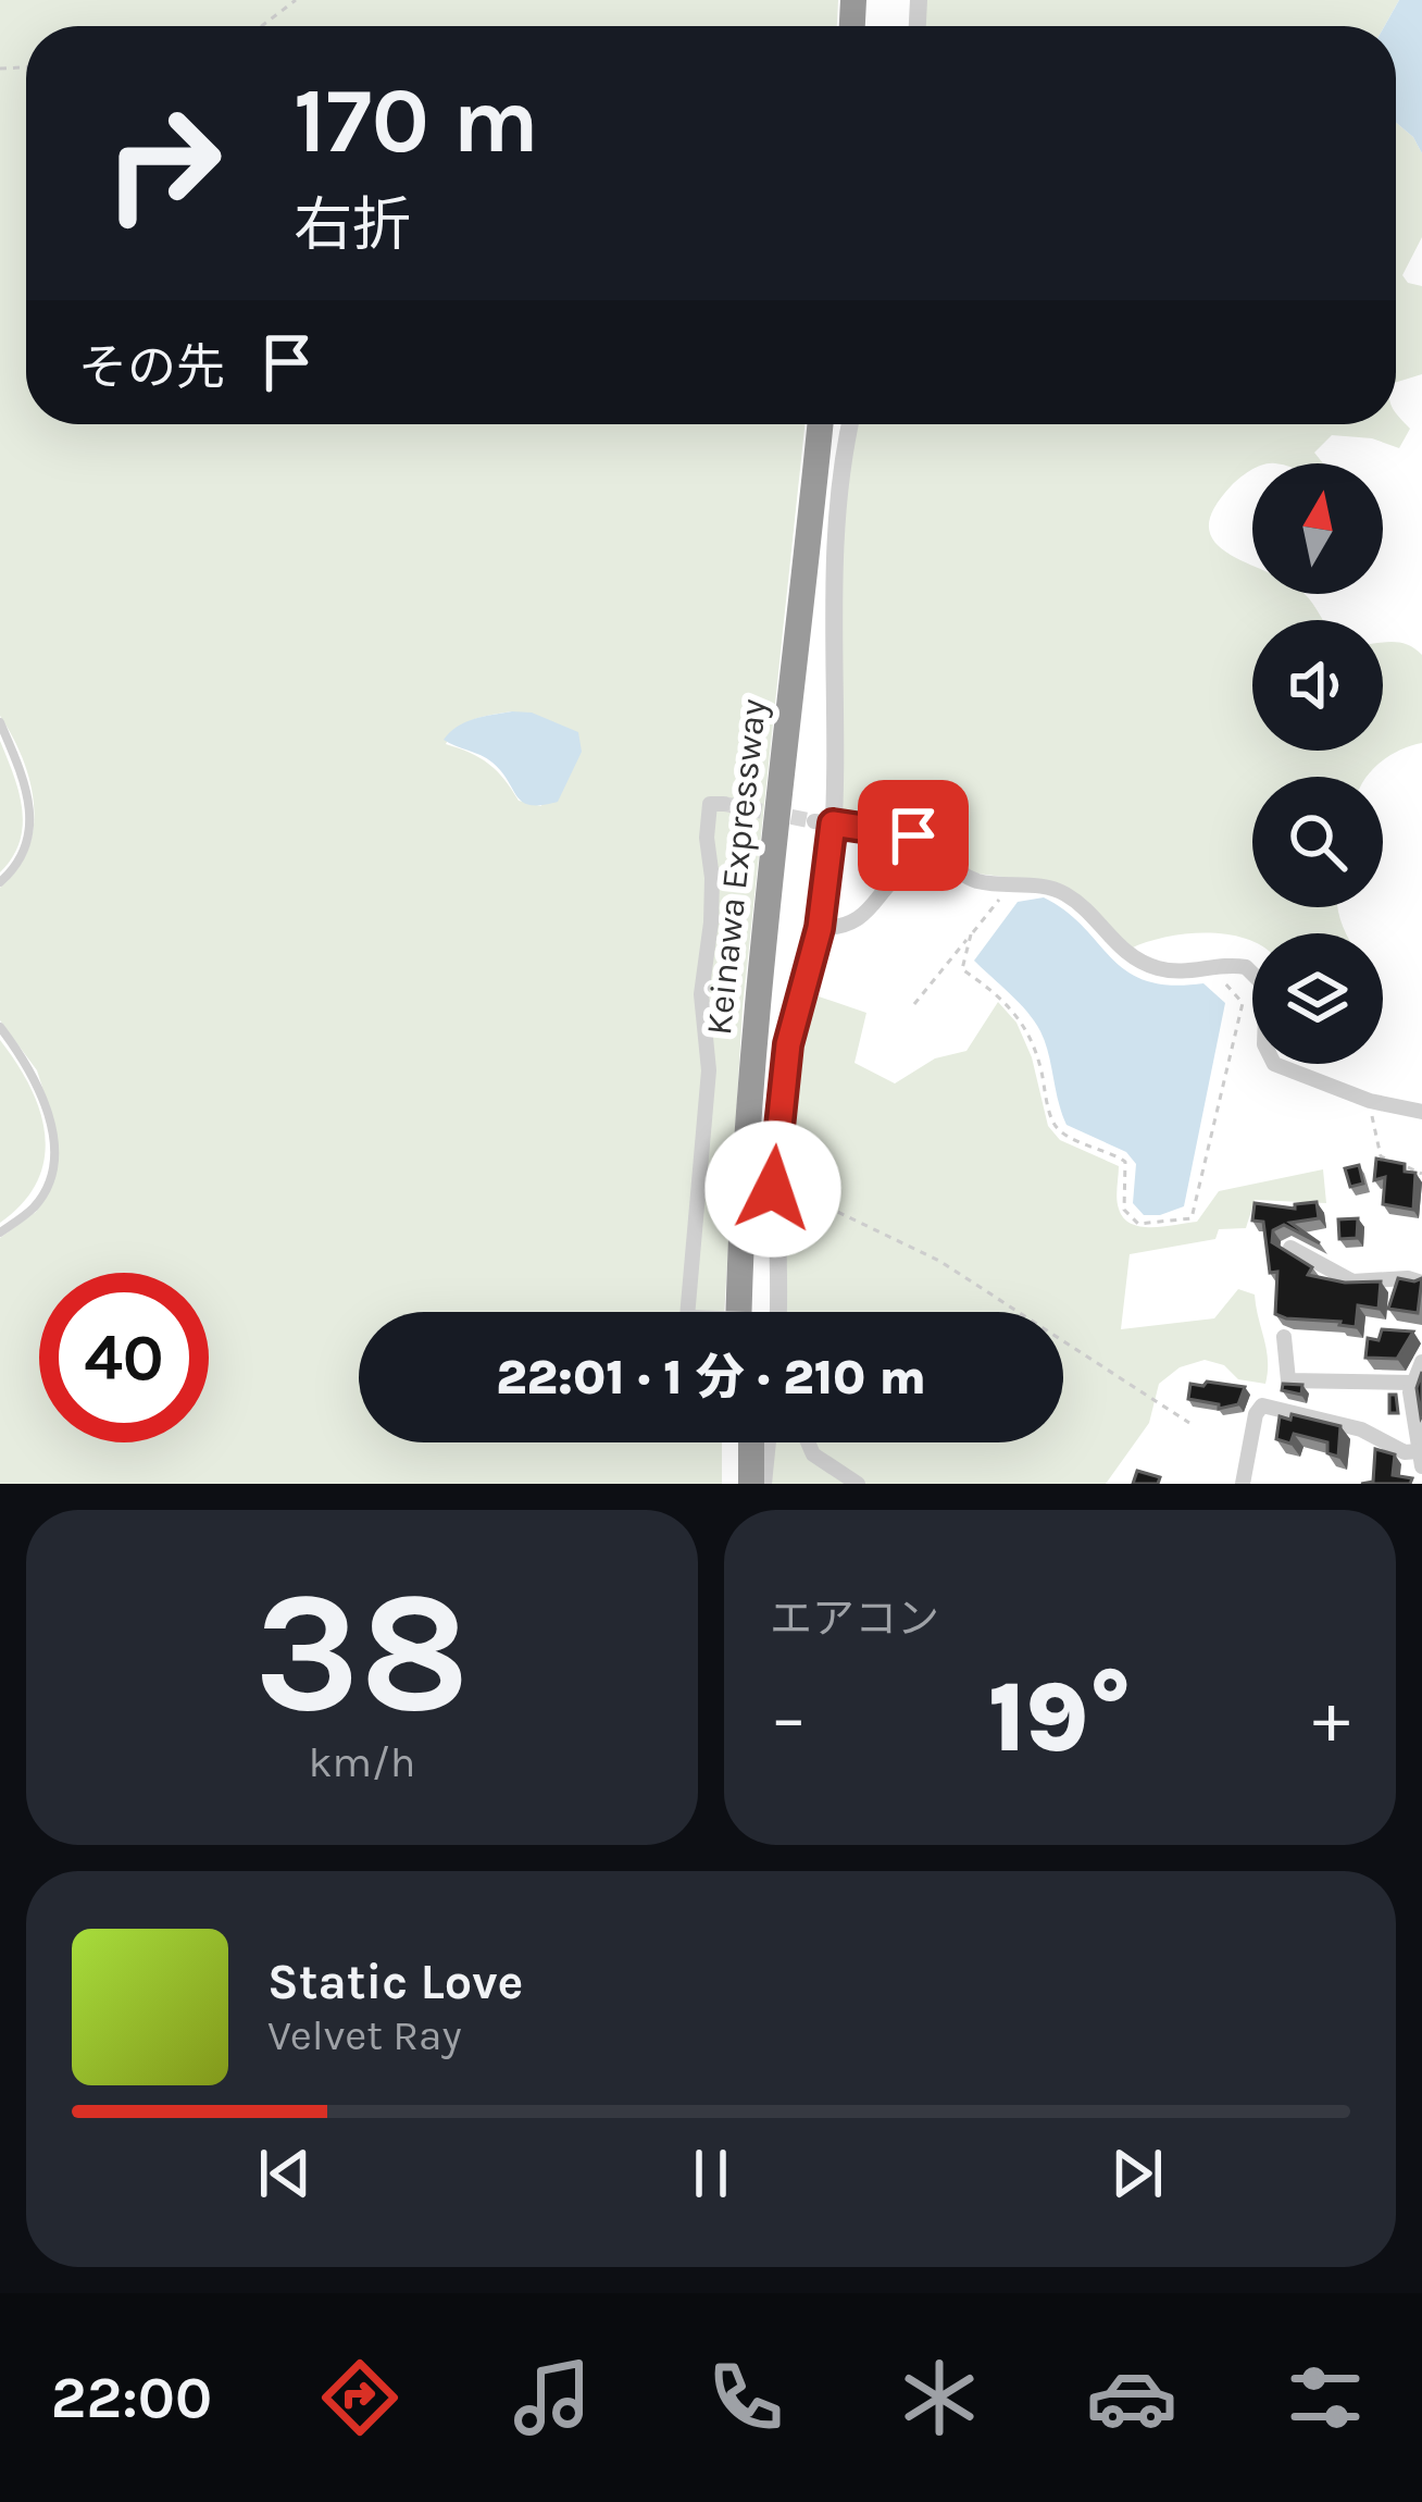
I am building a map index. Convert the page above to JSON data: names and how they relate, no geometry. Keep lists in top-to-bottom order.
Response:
{
  "streets": {
    "highway": ["Keinawa Expressway"]
  },
  "north": "top",
  "page": {
    "turn": ["170 m", "右折"],
    "then": "その先",
    "limit": "40",
    "trip": "22:01 · 1 分 · 210 m",
    "tile": [
      ["38", "km/h"],
      "エアコン"
    ],
    "heat": ["−", "19°", "+"],
    "song": ["Static Love", "Velvet Ray"],
    "tabs": "22:00"
  }
}
